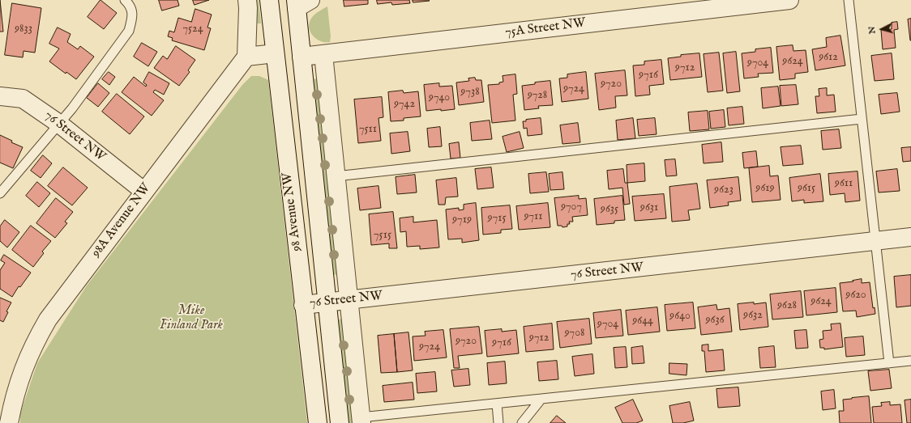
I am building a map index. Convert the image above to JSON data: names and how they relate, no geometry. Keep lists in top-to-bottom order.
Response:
{
  "streets": {
    "street": [
      "75A Street NW",
      "76 Street NW",
      "98 Avenue NW",
      "98A Avenue NW"
    ]
  },
  "crossings": [
    ["75A Street NW", "98 Avenue NW"],
    ["76 Street NW", "98 Avenue NW"],
    ["76 Street NW", "98A Avenue NW"]
  ],
  "parks": ["Mike Finland Park"],
  "house_numbers": [
    "9833",
    "7524",
    "9612",
    "9624",
    "9704",
    "9712",
    "9716",
    "9720",
    "9724",
    "9738",
    "9728",
    "9740",
    "9742",
    "7511",
    "9611",
    "9619",
    "9615",
    "9623",
    "9707",
    "9631",
    "9635",
    "9711",
    "9715",
    "9719",
    "7515",
    "9620",
    "9624",
    "9628",
    "9632",
    "9640",
    "9636",
    "9644",
    "9704",
    "9708",
    "9712",
    "9720",
    "9716",
    "9724"
  ],
  "north": "left"
}
